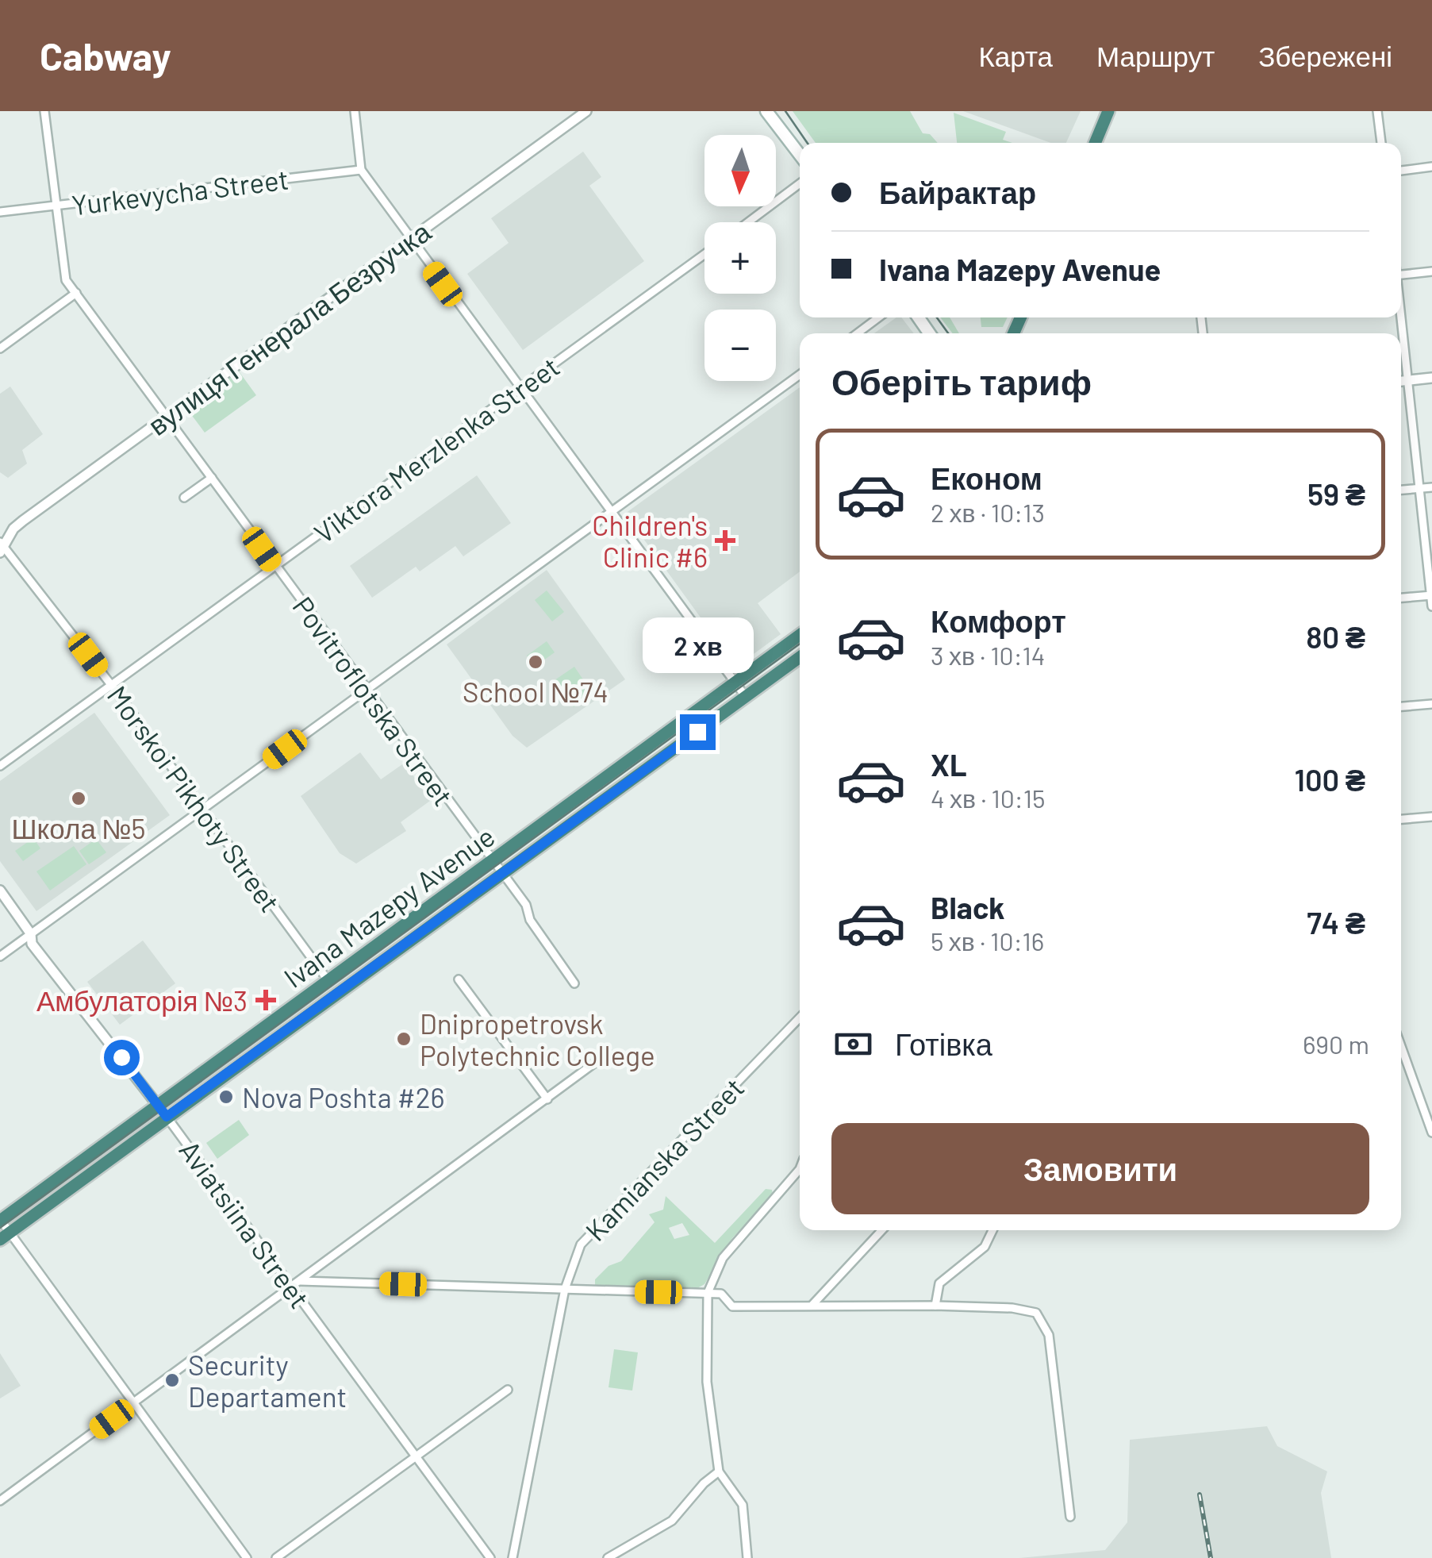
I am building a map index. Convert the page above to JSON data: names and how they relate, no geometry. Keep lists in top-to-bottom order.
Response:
{
  "streets": {
    "highway": ["Ivana Mazepy Avenue"],
    "street": [
      "Yurkevycha Street",
      "вулиця Генерала Безручка",
      "Viktora Merzlenka Street",
      "Povitroflotska Street",
      "Morskoi Pikhoty Street",
      "Kamianska Street",
      "Aviatsiina Street"
    ]
  },
  "crossings": [
    ["Yurkevycha Street", "Povitroflotska Street"],
    ["вулиця Генерала Безручка", "Povitroflotska Street"],
    ["вулиця Генерала Безручка", "Morskoi Pikhoty Street"],
    ["Viktora Merzlenka Street", "Povitroflotska Street"],
    ["Viktora Merzlenka Street", "Morskoi Pikhoty Street"],
    ["Povitroflotska Street", "Ivana Mazepy Avenue"],
    ["Morskoi Pikhoty Street", "Ivana Mazepy Avenue"],
    ["Ivana Mazepy Avenue", "Aviatsiina Street"]
  ],
  "places": {
    "health": ["Children's Clinic #6", "Амбулаторія №3"],
    "other": [
      "School №74",
      "Школа №5",
      "Dnipropetrovsk Polytechnic College",
      "Nova Poshta #26",
      "Security Departament"
    ]
  },
  "north": "bottom",
  "page": {
    "header": "Cabway",
    "nav": ["Карта", "Маршрут", "Збережені"],
    "map_buttons": ["+", "−"],
    "banner": ["Байрактар", "Ivana Mazepy Avenue"],
    "heading": "Оберіть тариф",
    "list": [
      {
        "name": "Економ",
        "note": "2 хв · 10:13",
        "value": "59 ₴"
      },
      {
        "name": "Комфорт",
        "note": "3 хв · 10:14",
        "value": "80 ₴"
      },
      {
        "name": "XL",
        "note": "4 хв · 10:15",
        "value": "100 ₴"
      },
      {
        "name": "Black",
        "note": "5 хв · 10:16",
        "value": "74 ₴"
      }
    ],
    "bubble": "2 хв",
    "pay": ["Готівка", "690 m"],
    "buttons": "Замовити"
  }
}
